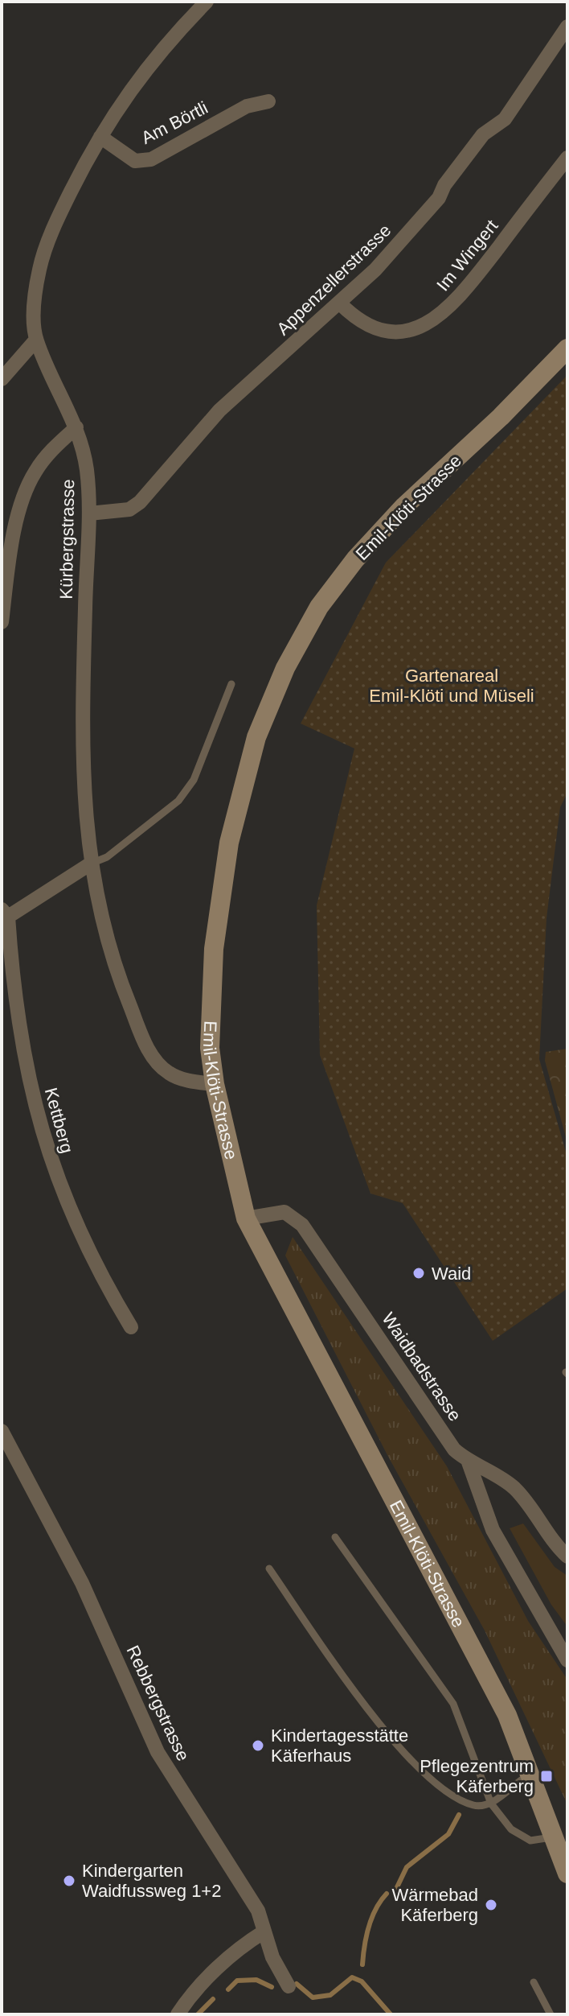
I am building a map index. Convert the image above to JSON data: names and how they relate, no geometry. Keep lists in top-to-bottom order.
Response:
{
  "streets": {
    "street": [
      "Am Börtli",
      "Im Wingert",
      "Appenzellerstrasse",
      "Emil-Klöti-Strasse",
      "Kürbergstrasse",
      "Kettberg",
      "Waidbadstrasse",
      "Rebbergstrasse"
    ]
  },
  "crossings": [
    ["Am Börtli", "Kürbergstrasse"],
    ["Im Wingert", "Appenzellerstrasse"],
    ["Appenzellerstrasse", "Kürbergstrasse"],
    ["Emil-Klöti-Strasse", "Kürbergstrasse"],
    ["Emil-Klöti-Strasse", "Waidbadstrasse"]
  ],
  "parks": ["Gartenareal Emil-Klöti und Müseli"],
  "places": {
    "other": [
      "Waid",
      "Kindertagesstätte Käferhaus",
      "Kindergarten Waidfussweg 1+2",
      "Wärmebad Käferberg"
    ],
    "transit": ["Pflegezentrum Käferberg"]
  }
}
